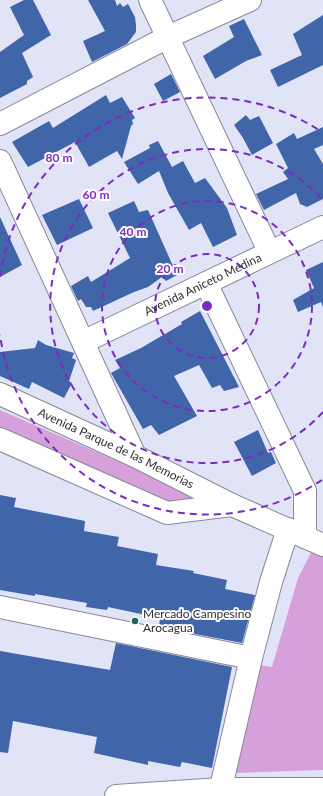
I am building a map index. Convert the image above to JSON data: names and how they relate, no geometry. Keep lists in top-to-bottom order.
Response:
{
  "streets": {
    "street": ["Avenida Aniceto Medina", "Avenida Parque de las Memorias"]
  },
  "places": ["Mercado Campesino Arocagua"],
  "rings": [
    "80 m",
    "60 m",
    "40 m",
    "20 m"
  ]
}
